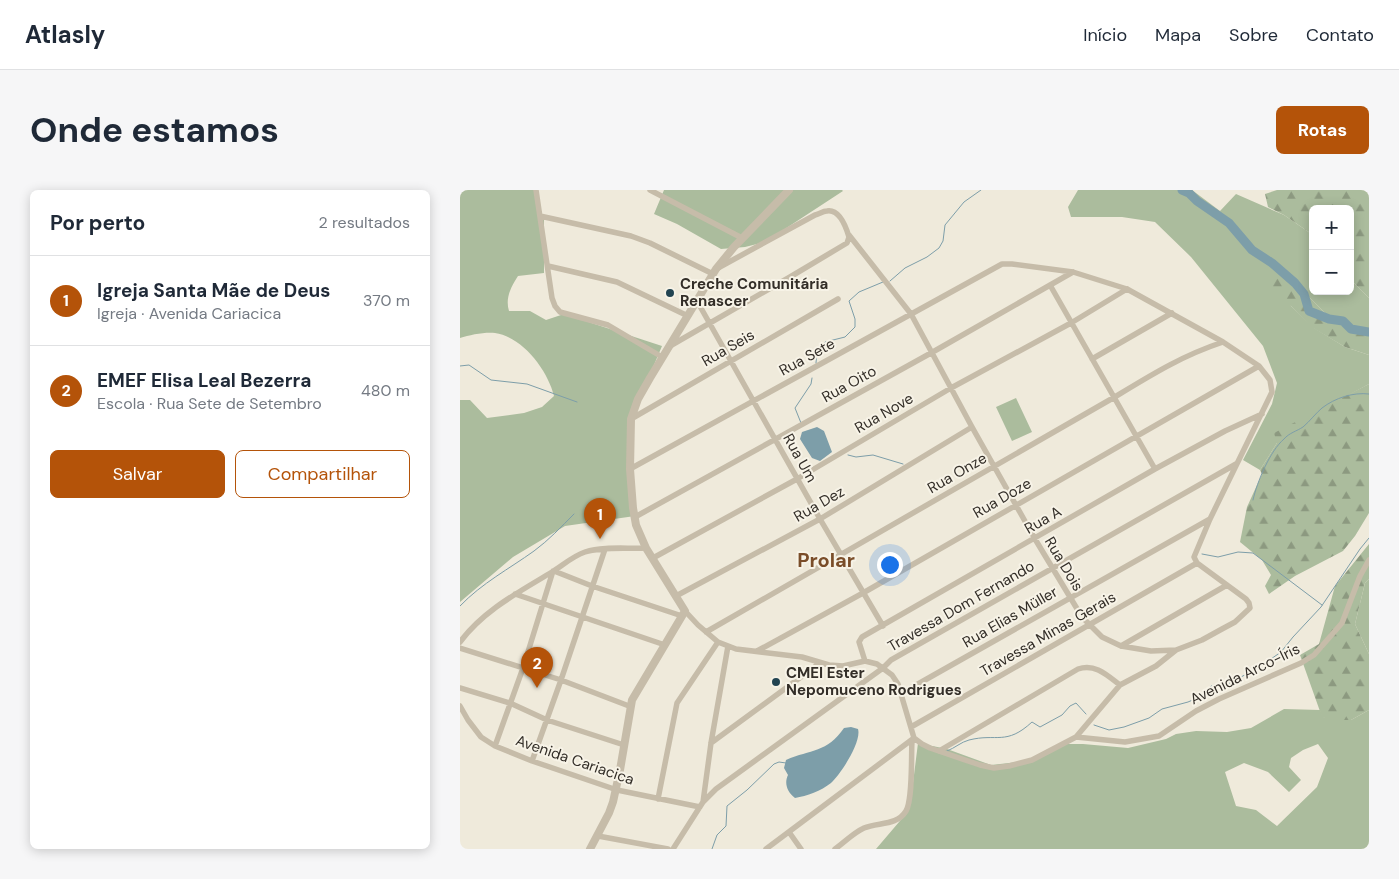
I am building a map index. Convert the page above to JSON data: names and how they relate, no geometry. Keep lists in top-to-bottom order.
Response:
{
  "streets": {
    "street": [
      "Rua Seis",
      "Rua Sete",
      "Rua Oito",
      "Rua Nove",
      "Rua Um",
      "Rua Onze",
      "Rua Doze",
      "Rua Dez",
      "Rua A",
      "Rua Dois",
      "Travessa Dom Fernando",
      "Rua Elias Müller",
      "Travessa Minas Gerais",
      "Avenida Arco-Íris",
      "Avenida Cariacica"
    ]
  },
  "crossings": [
    ["Rua Seis", "Rua Um"],
    ["Rua Sete", "Rua Oito"],
    ["Rua Sete", "Rua Um"],
    ["Rua Sete", "Rua Dois"],
    ["Rua Oito", "Rua Um"],
    ["Rua Oito", "Rua Dois"],
    ["Rua Nove", "Rua Um"],
    ["Rua Nove", "Rua Dois"],
    ["Rua Um", "Rua Onze"],
    ["Rua Um", "Rua Doze"],
    ["Rua Um", "Rua Dez"],
    ["Rua Um", "Rua A"],
    ["Rua Onze", "Rua Dois"],
    ["Rua Doze", "Rua Dois"],
    ["Rua Dez", "Rua Dois"],
    ["Rua A", "Rua Dois"],
    ["Rua Dois", "Travessa Dom Fernando"],
    ["Rua Dois", "Rua Elias Müller"],
    ["Rua Dois", "Travessa Minas Gerais"],
    ["Travessa Dom Fernando", "Avenida Cariacica"]
  ],
  "districts": ["Prolar"],
  "places": ["Creche Comunitária Renascer", "CMEI Ester Nepomuceno Rodrigues"],
  "page": {
    "header": "Atlasly",
    "nav": [
      "Início",
      "Mapa",
      "Sobre",
      "Contato"
    ],
    "buttons": [
      "Rotas",
      ["Salvar", "Compartilhar"]
    ],
    "title": "Onde estamos",
    "heading": ["Por perto", "2 resultados"],
    "map_buttons": ["+", "−"],
    "list": [
      {
        "mark": "1",
        "name": "Igreja Santa Mãe de Deus",
        "note": "Igreja · Avenida Cariacica",
        "value": "370 m"
      },
      {
        "mark": "2",
        "name": "EMEF Elisa Leal Bezerra",
        "note": "Escola · Rua Sete de Setembro",
        "value": "480 m"
      }
    ],
    "pins": ["1", "2"]
  }
}
